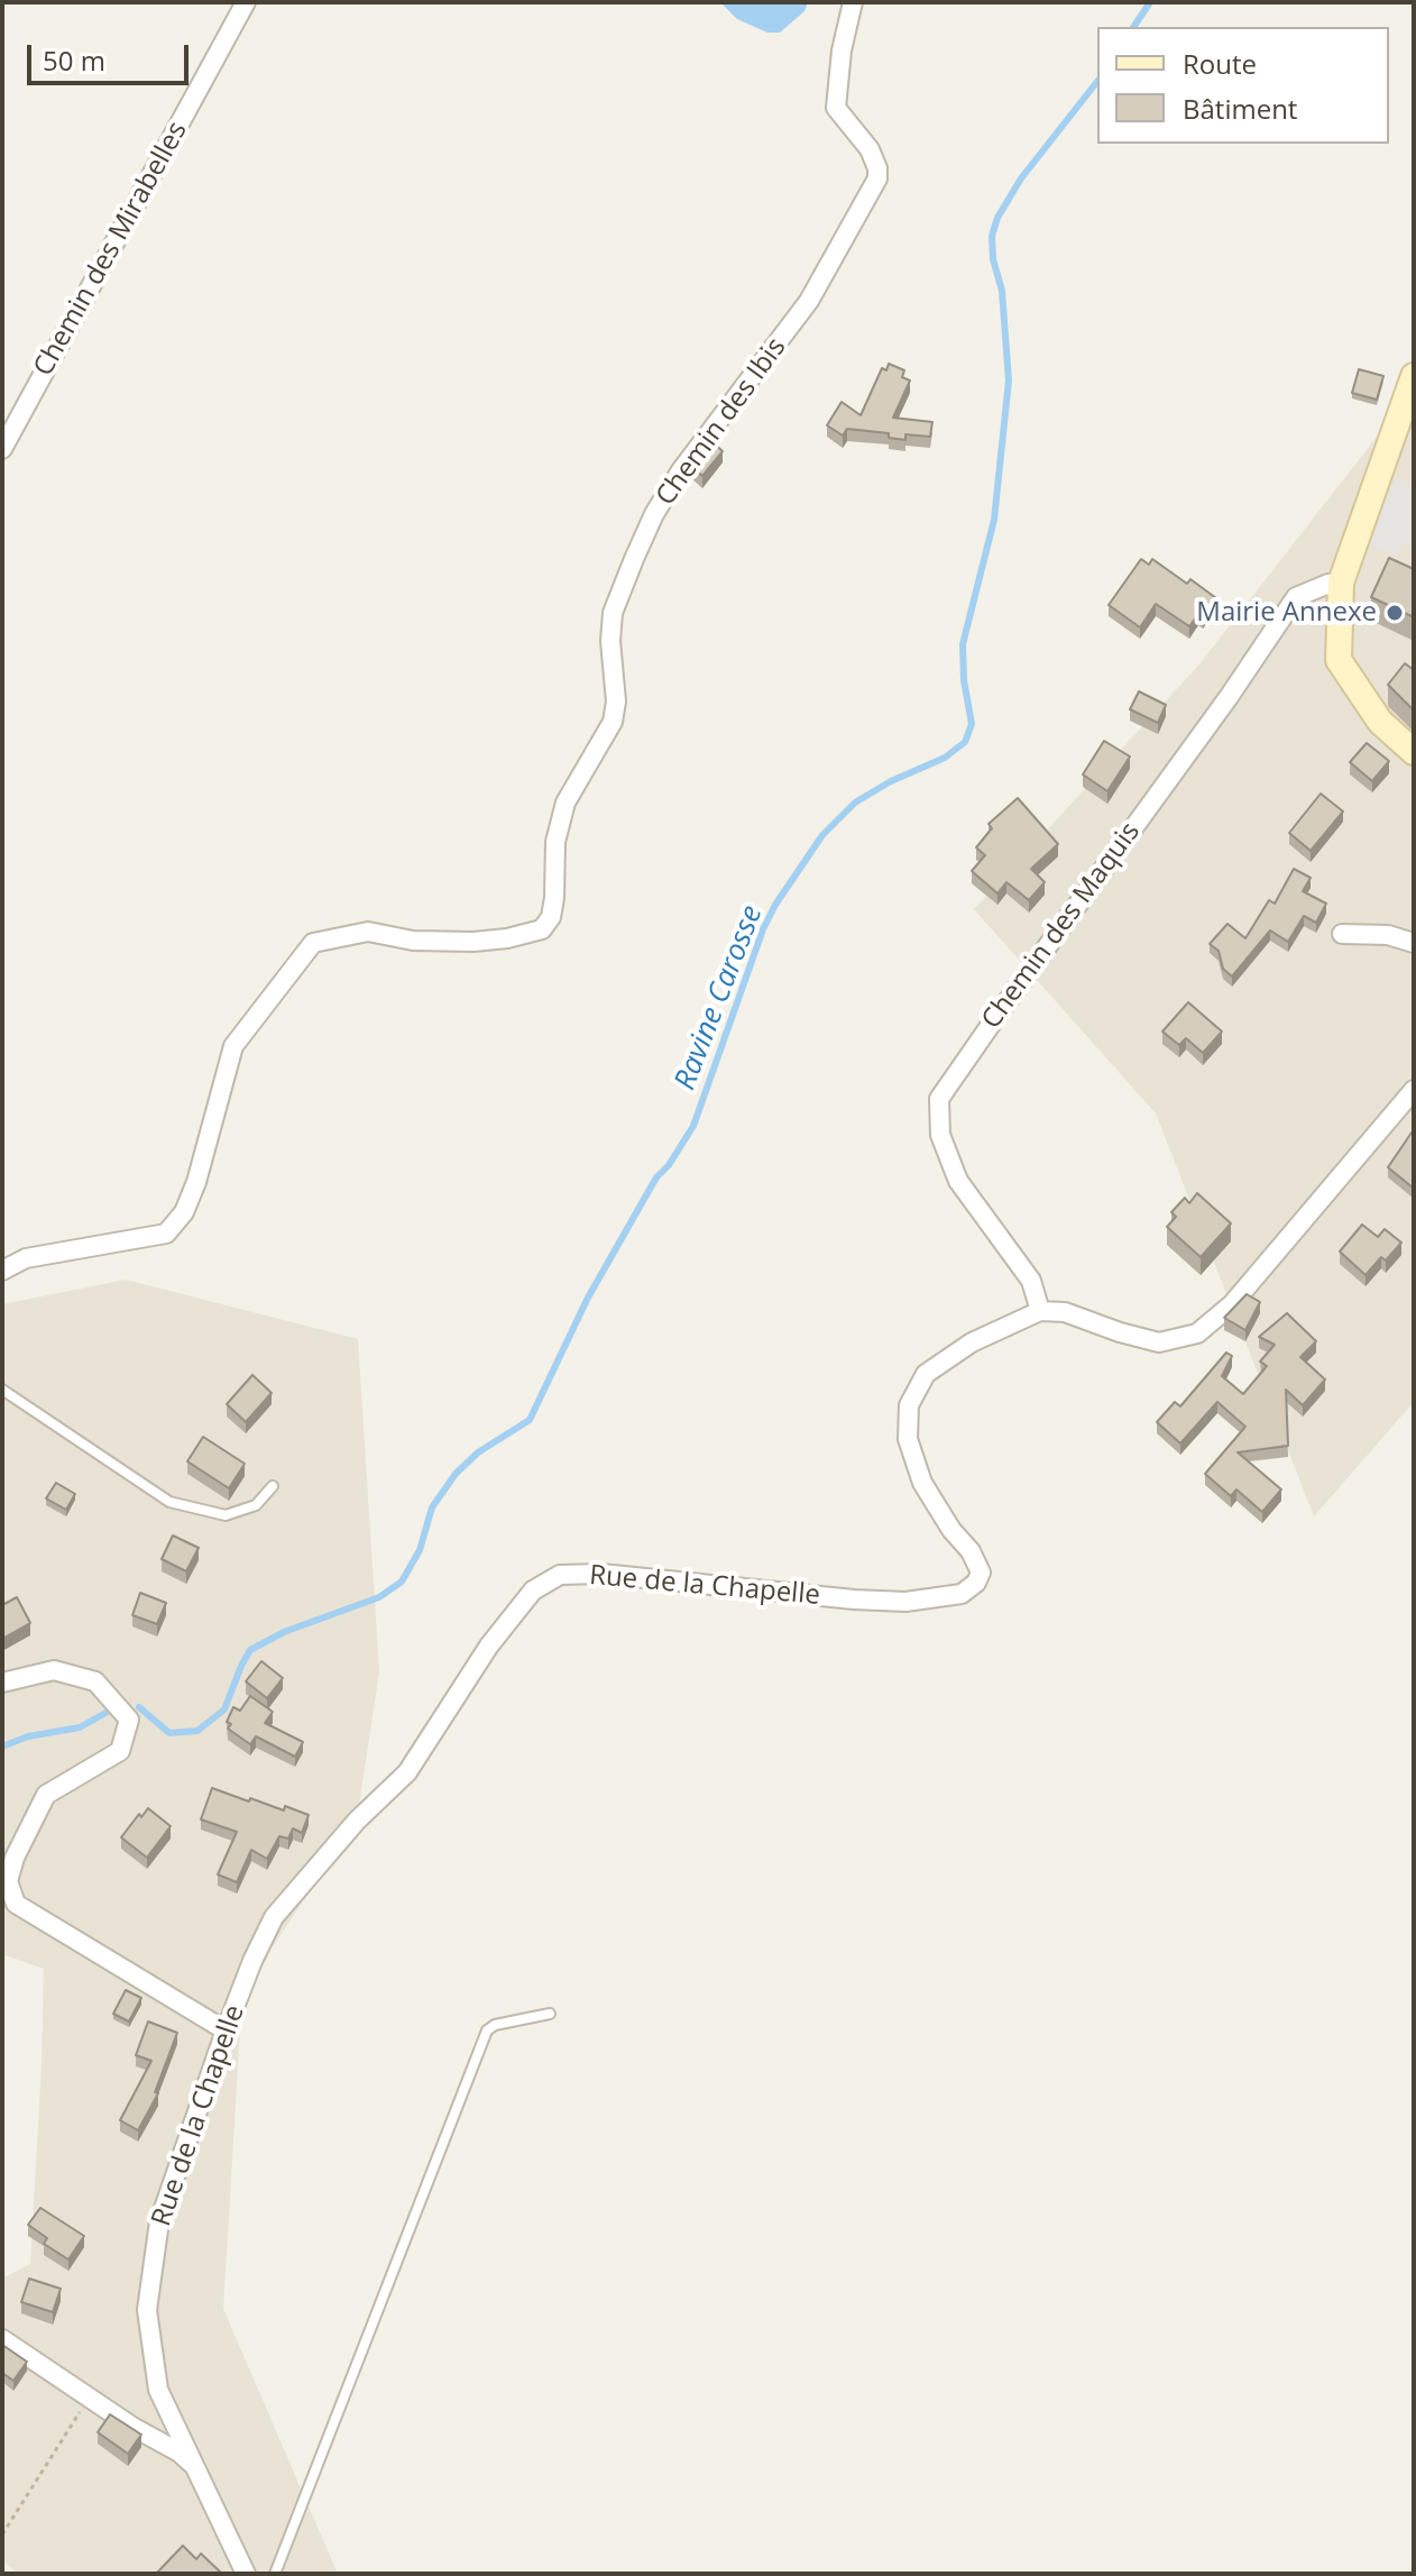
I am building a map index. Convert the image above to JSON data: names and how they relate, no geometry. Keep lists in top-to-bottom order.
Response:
{
  "streets": {
    "street": [
      "Chemin des Mirabelles",
      "Chemin des Ibis",
      "Chemin des Maquis",
      "Rue de la Chapelle"
    ]
  },
  "crossings": [
    ["Chemin des Maquis", "Rue de la Chapelle"]
  ],
  "water": ["Ravine Carosse"],
  "places": ["Mairie Annexe"],
  "legend": ["Route", "Bâtiment"],
  "scale_bar": "50 m"
}
